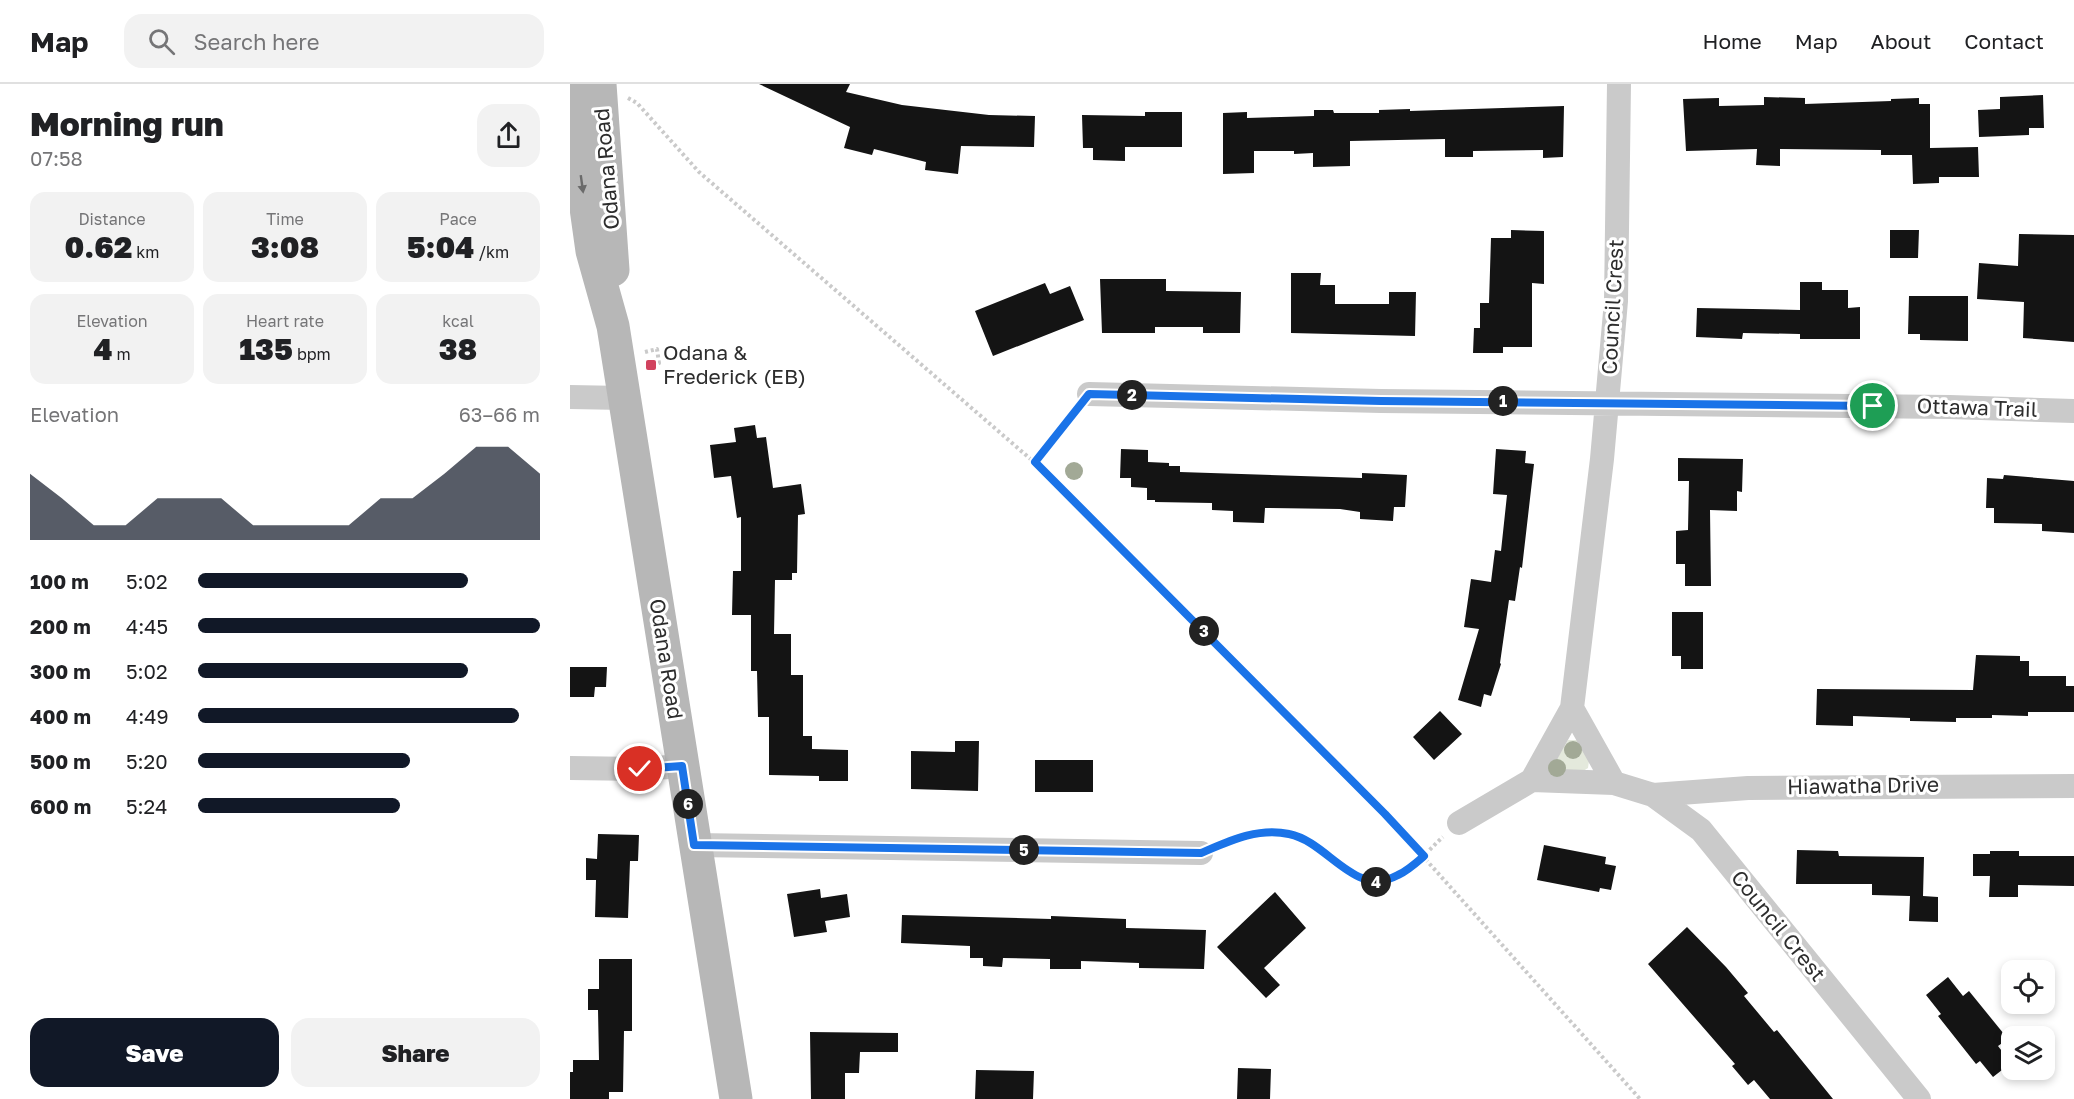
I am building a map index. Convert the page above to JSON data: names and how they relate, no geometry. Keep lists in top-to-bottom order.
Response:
{
  "streets": {
    "street": [
      "Odana Road",
      "Council Crest",
      "Ottawa Trail",
      "Hiawatha Drive"
    ]
  },
  "crossings": [
    ["Council Crest", "Ottawa Trail"],
    ["Council Crest", "Hiawatha Drive"]
  ],
  "places": {
    "transit": ["Odana & Frederick (EB)"]
  },
  "page": {
    "header": "Map",
    "search": "Search here",
    "nav": [
      "Home",
      "Map",
      "About",
      "Contact"
    ],
    "heading": ["Morning run", "07:58"],
    "stats": [
      ["Distance", "0.62 km"],
      ["Time", "3:08"],
      ["Pace", "5:04 /km"],
      ["Elevation", "4 m"],
      ["Heart rate", "135 bpm"],
      ["kcal", "38"]
    ],
    "pins": [
      "2",
      "1",
      "3",
      "6",
      "5",
      "4"
    ],
    "chart": ["Elevation", "63–66 m"],
    "list": [
      {
        "name": "100 m",
        "note": "5:02"
      },
      {
        "name": "200 m",
        "note": "4:45"
      },
      {
        "name": "300 m",
        "note": "5:02"
      },
      {
        "name": "400 m",
        "note": "4:49"
      },
      {
        "name": "500 m",
        "note": "5:20"
      },
      {
        "name": "600 m",
        "note": "5:24"
      }
    ],
    "buttons": ["Save", "Share"]
  }
}
